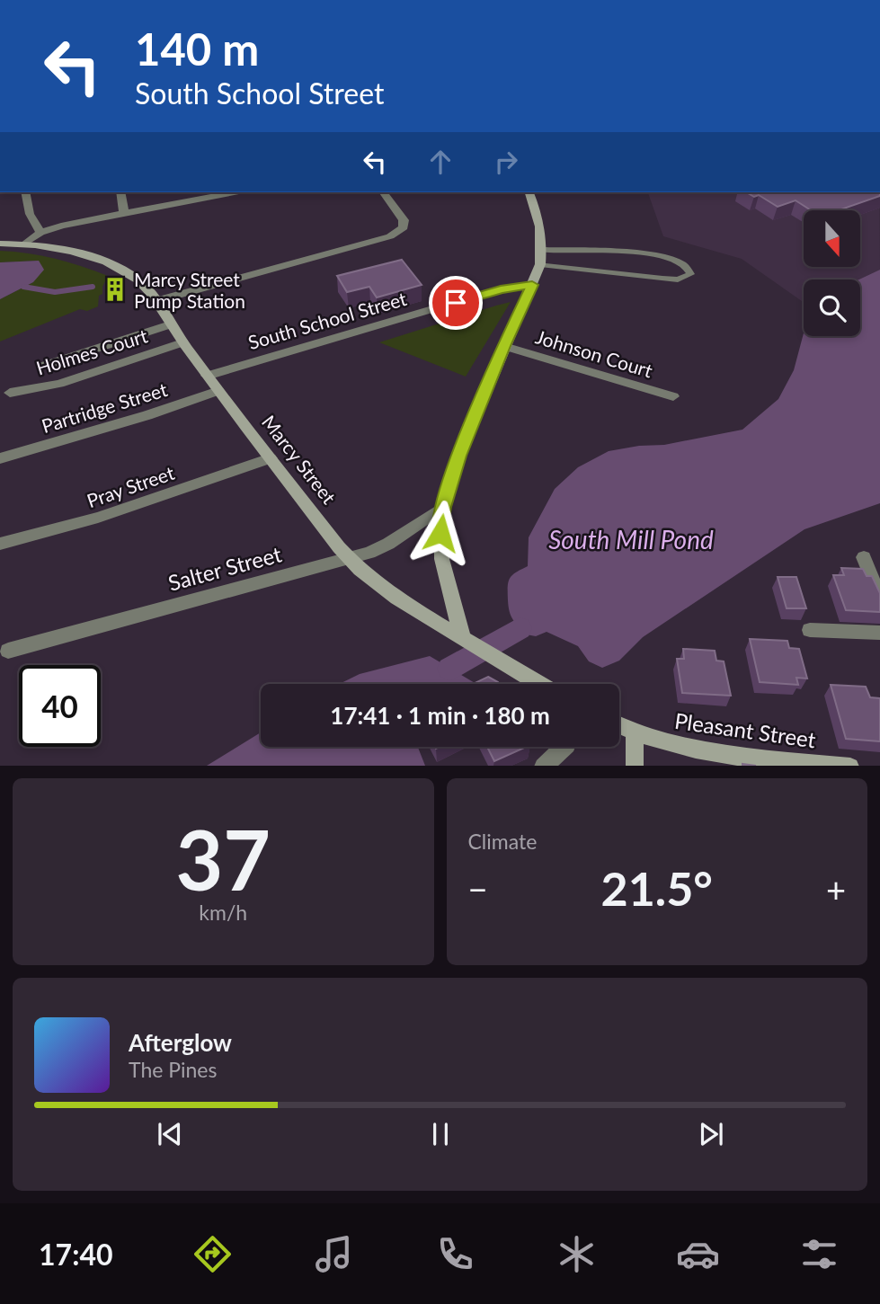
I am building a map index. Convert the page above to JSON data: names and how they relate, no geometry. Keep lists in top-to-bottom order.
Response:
{
  "streets": {
    "main road": ["Marcy Street", "Pleasant Street"],
    "street": [
      "South School Street",
      "Holmes Court",
      "Johnson Court",
      "Partridge Street",
      "Pray Street",
      "Salter Street"
    ]
  },
  "crossings": [
    ["South School Street", "Marcy Street"],
    ["Holmes Court", "Marcy Street"],
    ["Partridge Street", "Marcy Street"],
    ["Marcy Street", "Pray Street"],
    ["Marcy Street", "Salter Street"]
  ],
  "water": ["South Mill Pond"],
  "places": {
    "building": ["Marcy Street Pump Station"]
  },
  "north": "bottom",
  "page": {
    "turn": ["140 m", "South School Street"],
    "limit": "40",
    "trip": "17:41 · 1 min · 180 m",
    "tile": [
      ["37", "km/h"],
      "Climate"
    ],
    "heat": ["−", "21.5°", "+"],
    "song": ["Afterglow", "The Pines"],
    "tabs": "17:40"
  }
}
